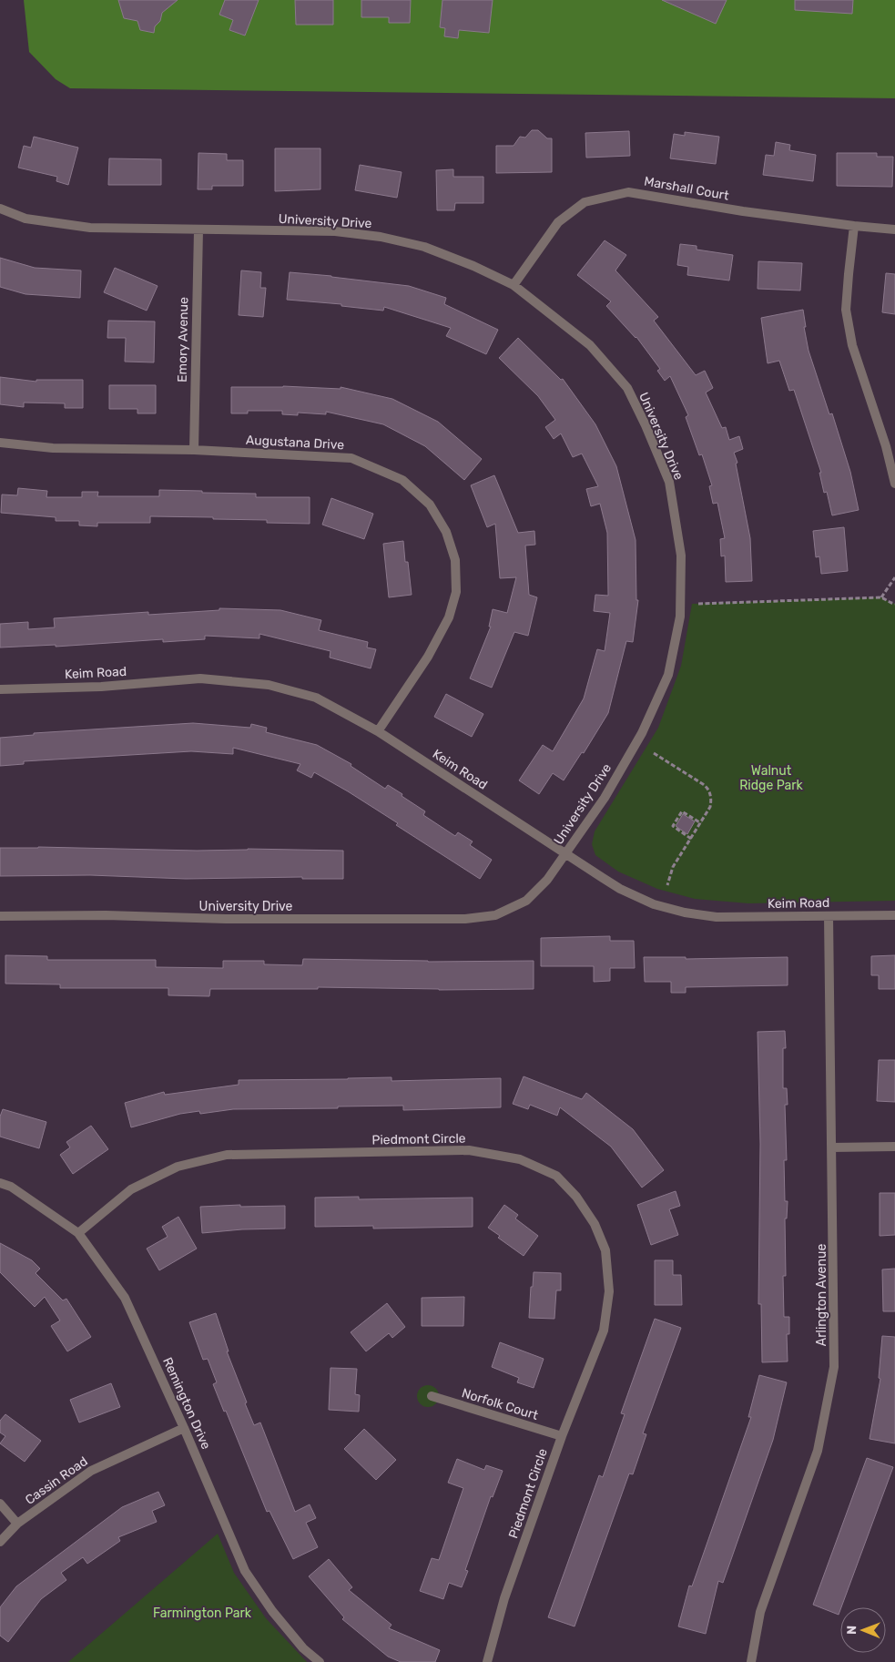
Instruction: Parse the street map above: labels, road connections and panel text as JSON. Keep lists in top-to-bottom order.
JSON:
{
  "streets": {
    "street": [
      "Marshall Court",
      "University Drive",
      "Emory Avenue",
      "Augustana Drive",
      "Keim Road",
      "Piedmont Circle",
      "Arlington Avenue",
      "Remington Drive",
      "Norfolk Court",
      "Cassin Road"
    ]
  },
  "crossings": [
    ["Marshall Court", "University Drive"],
    ["University Drive", "Emory Avenue"],
    ["University Drive", "Keim Road"],
    ["Emory Avenue", "Augustana Drive"],
    ["Augustana Drive", "Keim Road"],
    ["Keim Road", "Arlington Avenue"],
    ["Piedmont Circle", "Remington Drive"],
    ["Piedmont Circle", "Norfolk Court"],
    ["Remington Drive", "Cassin Road"]
  ],
  "parks": ["Walnut Ridge Park", "Farmington Park"],
  "north": "left"
}
